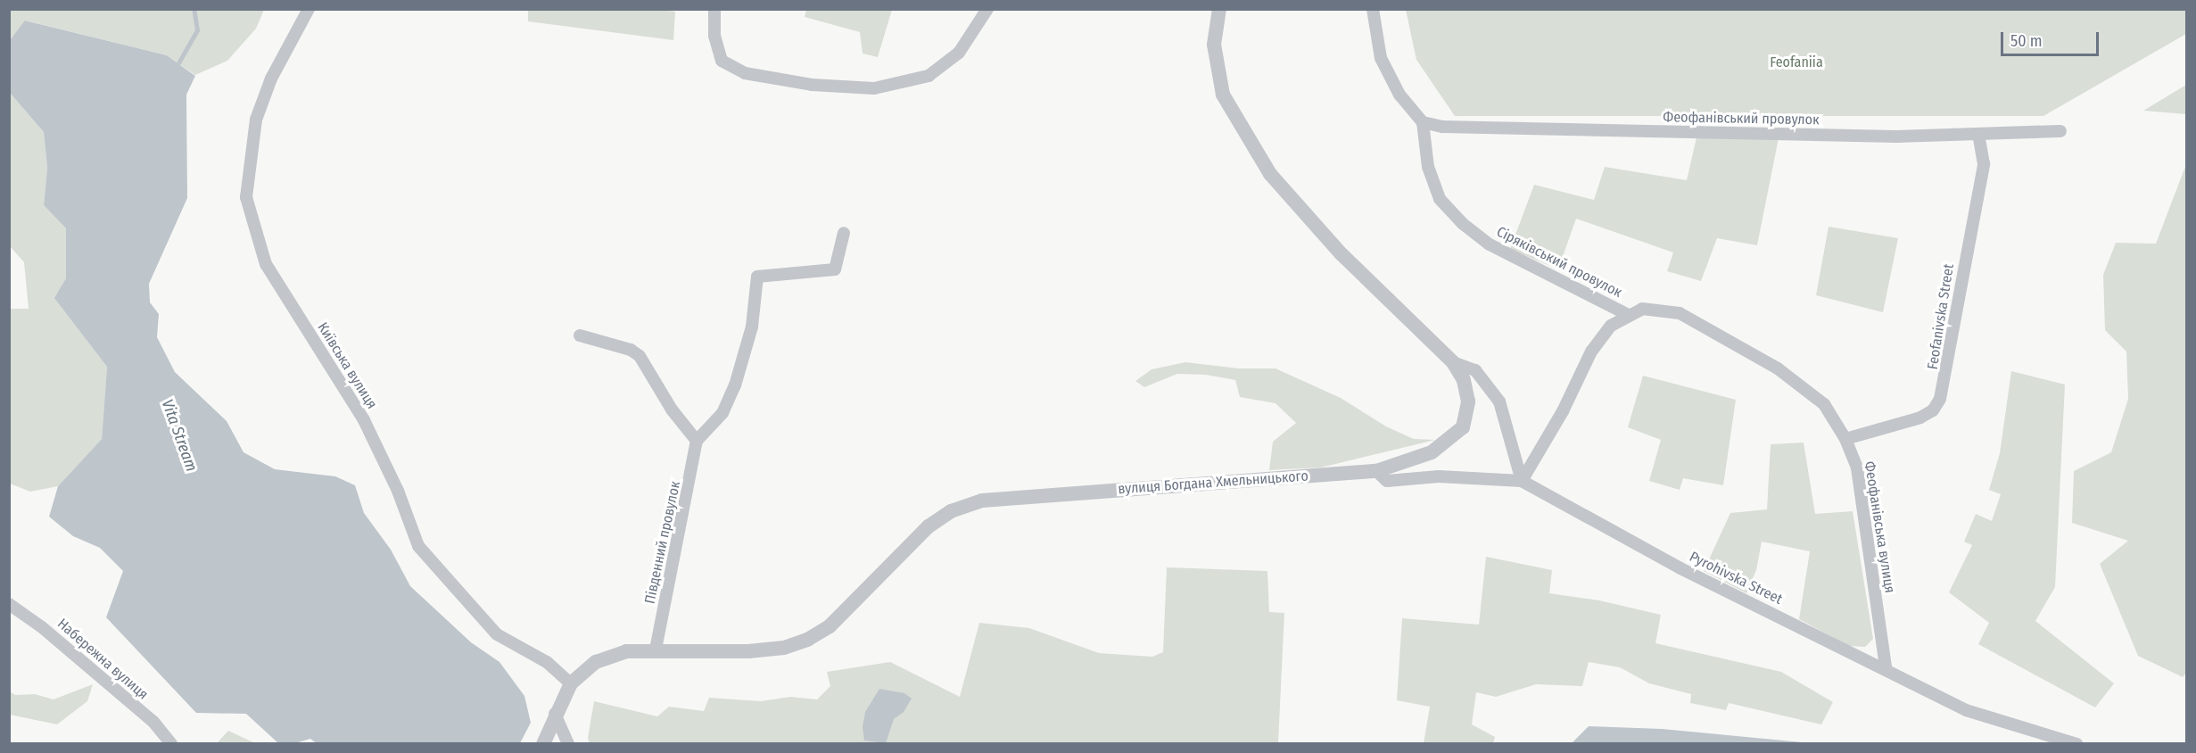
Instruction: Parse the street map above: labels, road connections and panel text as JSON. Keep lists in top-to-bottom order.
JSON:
{
  "streets": {
    "street": [
      "Феофанівський провулок",
      "Сіряківський провулок",
      "Feofanivska Street",
      "Київська вулиця",
      "вулиця Богдана Хмельницького",
      "Феофанівська вулиця",
      "Південний провулок",
      "Pyrohivska Street",
      "Набережна вулиця"
    ]
  },
  "crossings": [
    ["Феофанівський провулок", "Сіряківський провулок"],
    ["Феофанівський провулок", "Feofanivska Street"],
    ["Сіряківський провулок", "Феофанівська вулиця"],
    ["Feofanivska Street", "Феофанівська вулиця"],
    ["Київська вулиця", "вулиця Богдана Хмельницького"],
    ["вулиця Богдана Хмельницького", "Південний провулок"],
    ["Феофанівська вулиця", "Pyrohivska Street"]
  ],
  "water": ["Vita Stream"],
  "parks": ["Feofaniia"],
  "scale_bar": "50 m"
}
